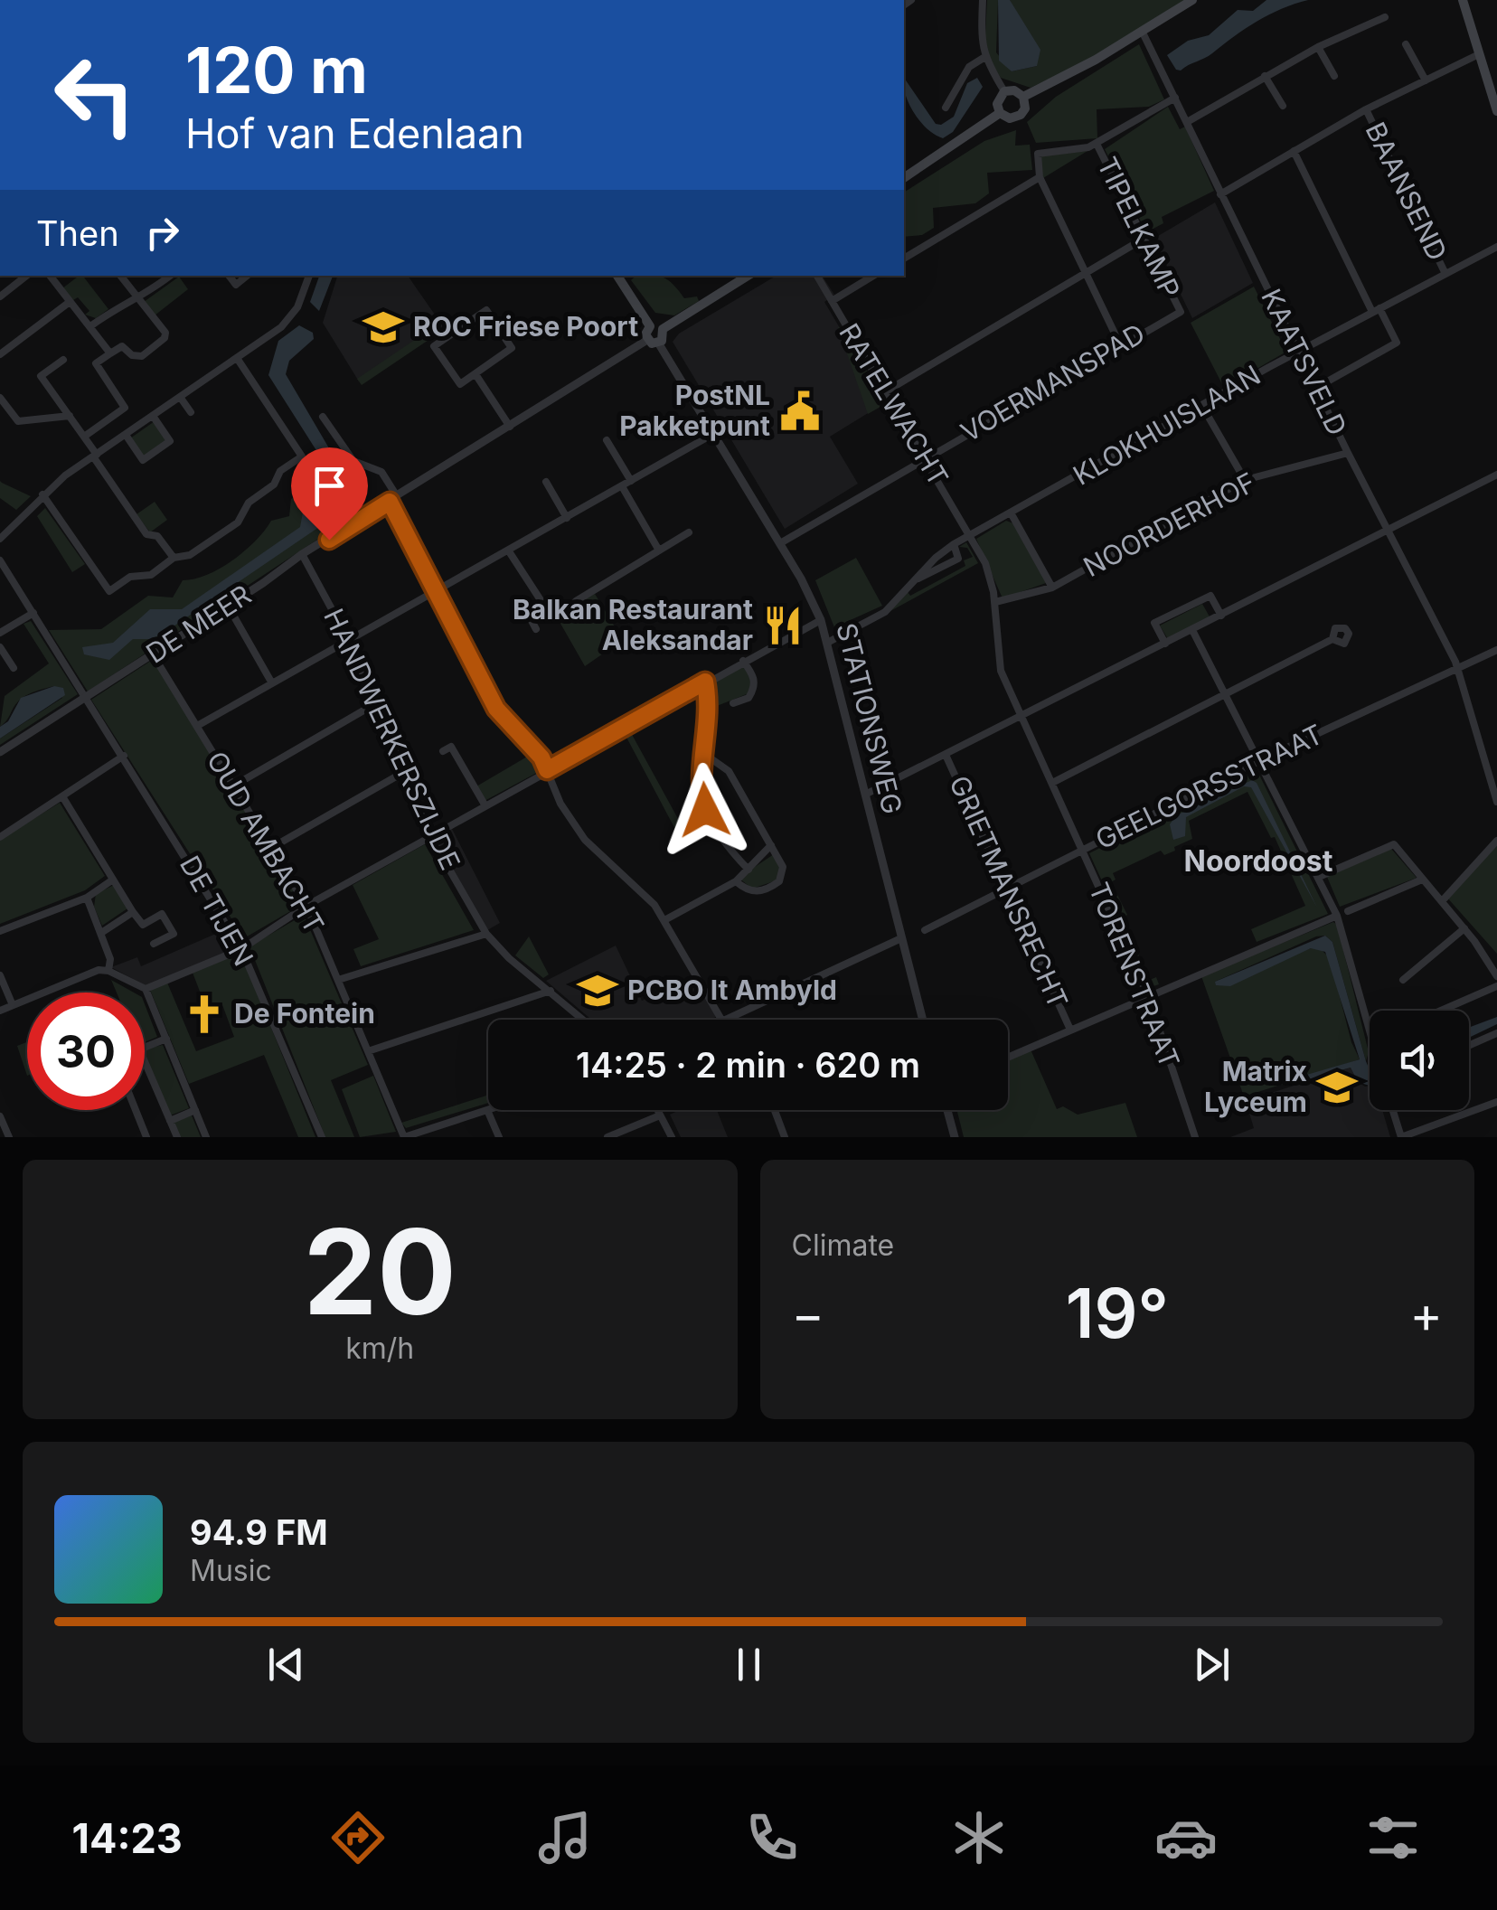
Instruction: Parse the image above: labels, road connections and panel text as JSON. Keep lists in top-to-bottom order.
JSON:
{
  "streets": {
    "street": [
      "BAANSEND",
      "TIPELKAMP",
      "KAATSVELD",
      "VOERMANSPAD",
      "RATELWACHT",
      "KLOKHUISLAAN",
      "NOORDERHOF",
      "DE MEER",
      "STATIONSWEG",
      "HANDWERKERSZIJDE",
      "GEELGORSSTRAAT",
      "OUD AMBACHT",
      "GRIETMANSRECHT",
      "DE TIJEN",
      "TORENSTRAAT"
    ]
  },
  "crossings": [
    ["BAANSEND", "KLOKHUISLAAN"],
    ["TIPELKAMP", "VOERMANSPAD"],
    ["KAATSVELD", "KLOKHUISLAAN"],
    ["KAATSVELD", "NOORDERHOF"],
    ["KAATSVELD", "GEELGORSSTRAAT"],
    ["VOERMANSPAD", "RATELWACHT"],
    ["VOERMANSPAD", "STATIONSWEG"],
    ["RATELWACHT", "KLOKHUISLAAN"],
    ["RATELWACHT", "NOORDERHOF"],
    ["RATELWACHT", "TORENSTRAAT"],
    ["KLOKHUISLAAN", "STATIONSWEG"],
    ["NOORDERHOF", "TORENSTRAAT"],
    ["DE MEER", "HANDWERKERSZIJDE"],
    ["DE MEER", "OUD AMBACHT"],
    ["DE MEER", "DE TIJEN"],
    ["GEELGORSSTRAAT", "GRIETMANSRECHT"],
    ["GEELGORSSTRAAT", "TORENSTRAAT"]
  ],
  "districts": ["Noordoost"],
  "places": {
    "school or university": ["ROC Friese Poort", "PCBO It Ambyld", "Matrix Lyceum"],
    "public building": ["PostNL Pakketpunt"],
    "restaurant": ["Balkan Restaurant Aleksandar"],
    "church": ["De Fontein"]
  },
  "page": {
    "turn": ["120 m", "Hof van Edenlaan"],
    "then": "Then",
    "limit": "30",
    "trip": "14:25 · 2 min · 620 m",
    "tile": [
      ["20", "km/h"],
      "Climate"
    ],
    "heat": ["−", "19°", "+"],
    "song": ["94.9 FM", "Music"],
    "tabs": "14:23"
  }
}
